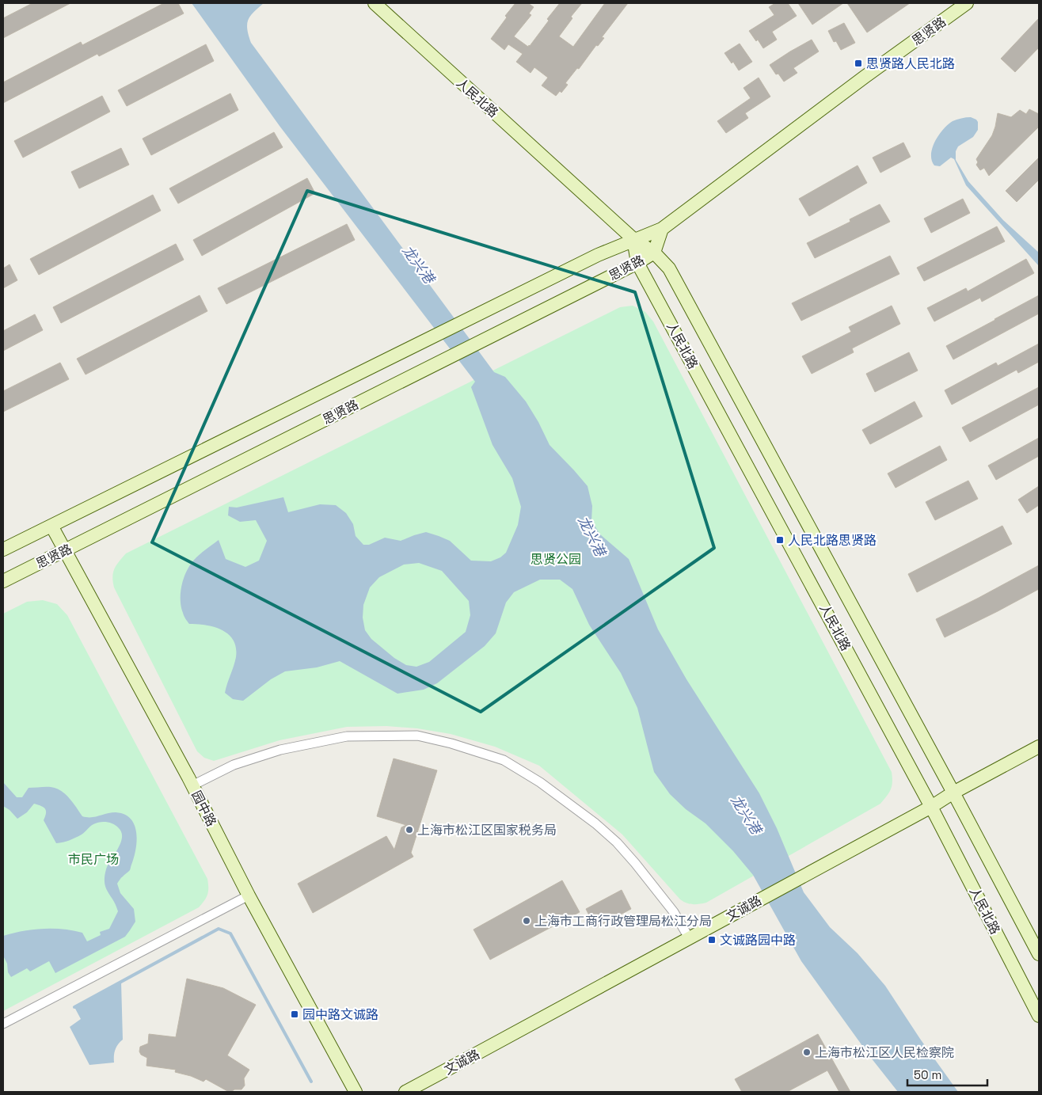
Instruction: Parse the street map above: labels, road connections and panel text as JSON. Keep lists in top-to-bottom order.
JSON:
{
  "streets": {
    "main road": [
      "思贤路",
      "人民北路",
      "园中路",
      "文诚路"
    ]
  },
  "crossings": [
    ["思贤路", "人民北路"],
    ["思贤路", "园中路"],
    ["人民北路", "文诚路"]
  ],
  "water": ["龙兴港"],
  "parks": ["思贤公园", "市民广场"],
  "places": {
    "transit": [
      "思贤路人民北路",
      "人民北路思贤路",
      "文诚路园中路",
      "园中路文诚路"
    ],
    "other": ["上海市松江区国家税务局", "上海市工商行政管理局松江分局", "上海市松江区人民检察院"]
  },
  "scale_bar": "50 m"
}
